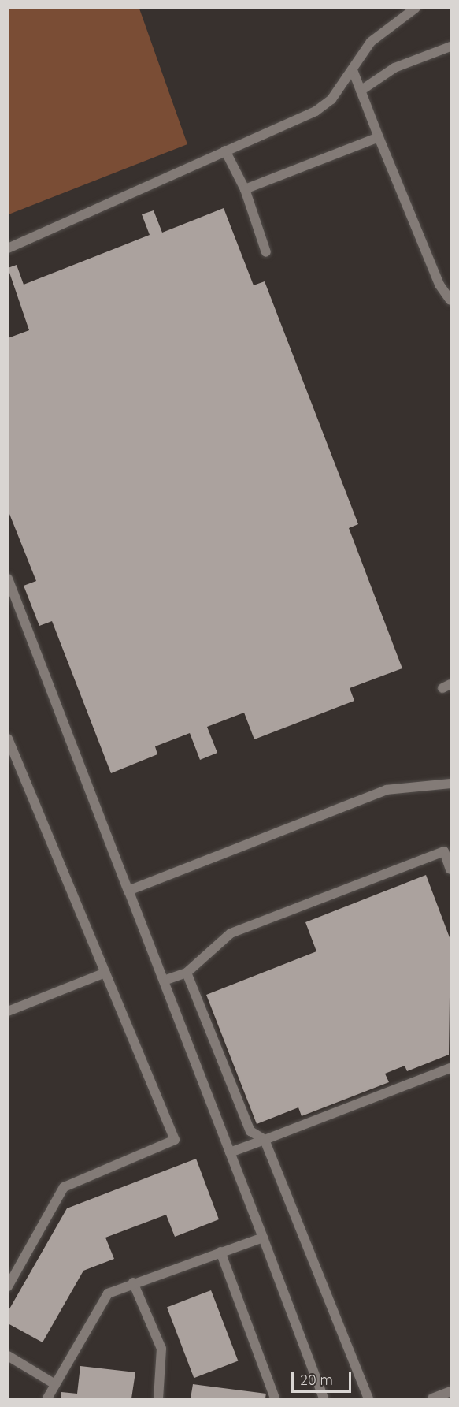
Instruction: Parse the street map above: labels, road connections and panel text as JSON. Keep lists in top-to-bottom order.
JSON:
{
  "scale_bar": "20 m"
}
